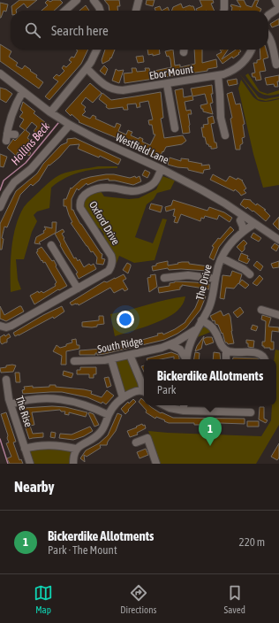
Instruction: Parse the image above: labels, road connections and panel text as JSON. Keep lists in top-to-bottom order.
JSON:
{
  "streets": {
    "street": [
      "Ebor Mount",
      "Westfield Lane",
      "Oxford Drive",
      "The Drive",
      "South Ridge",
      "The Rise"
    ]
  },
  "crossings": [
    ["Westfield Lane", "Oxford Drive"],
    ["Westfield Lane", "The Drive"],
    ["The Drive", "South Ridge"]
  ],
  "water": ["Hollins Beck"],
  "page": {
    "search": "Search here",
    "popup": ["Bickerdike Allotments", "Park"],
    "pins": "1",
    "heading": "Nearby",
    "list": [
      {
        "mark": "1",
        "name": "Bickerdike Allotments",
        "note": "Park · The Mount",
        "value": "220 m"
      }
    ],
    "nav": ["Map", "Directions", "Saved"]
  }
}
